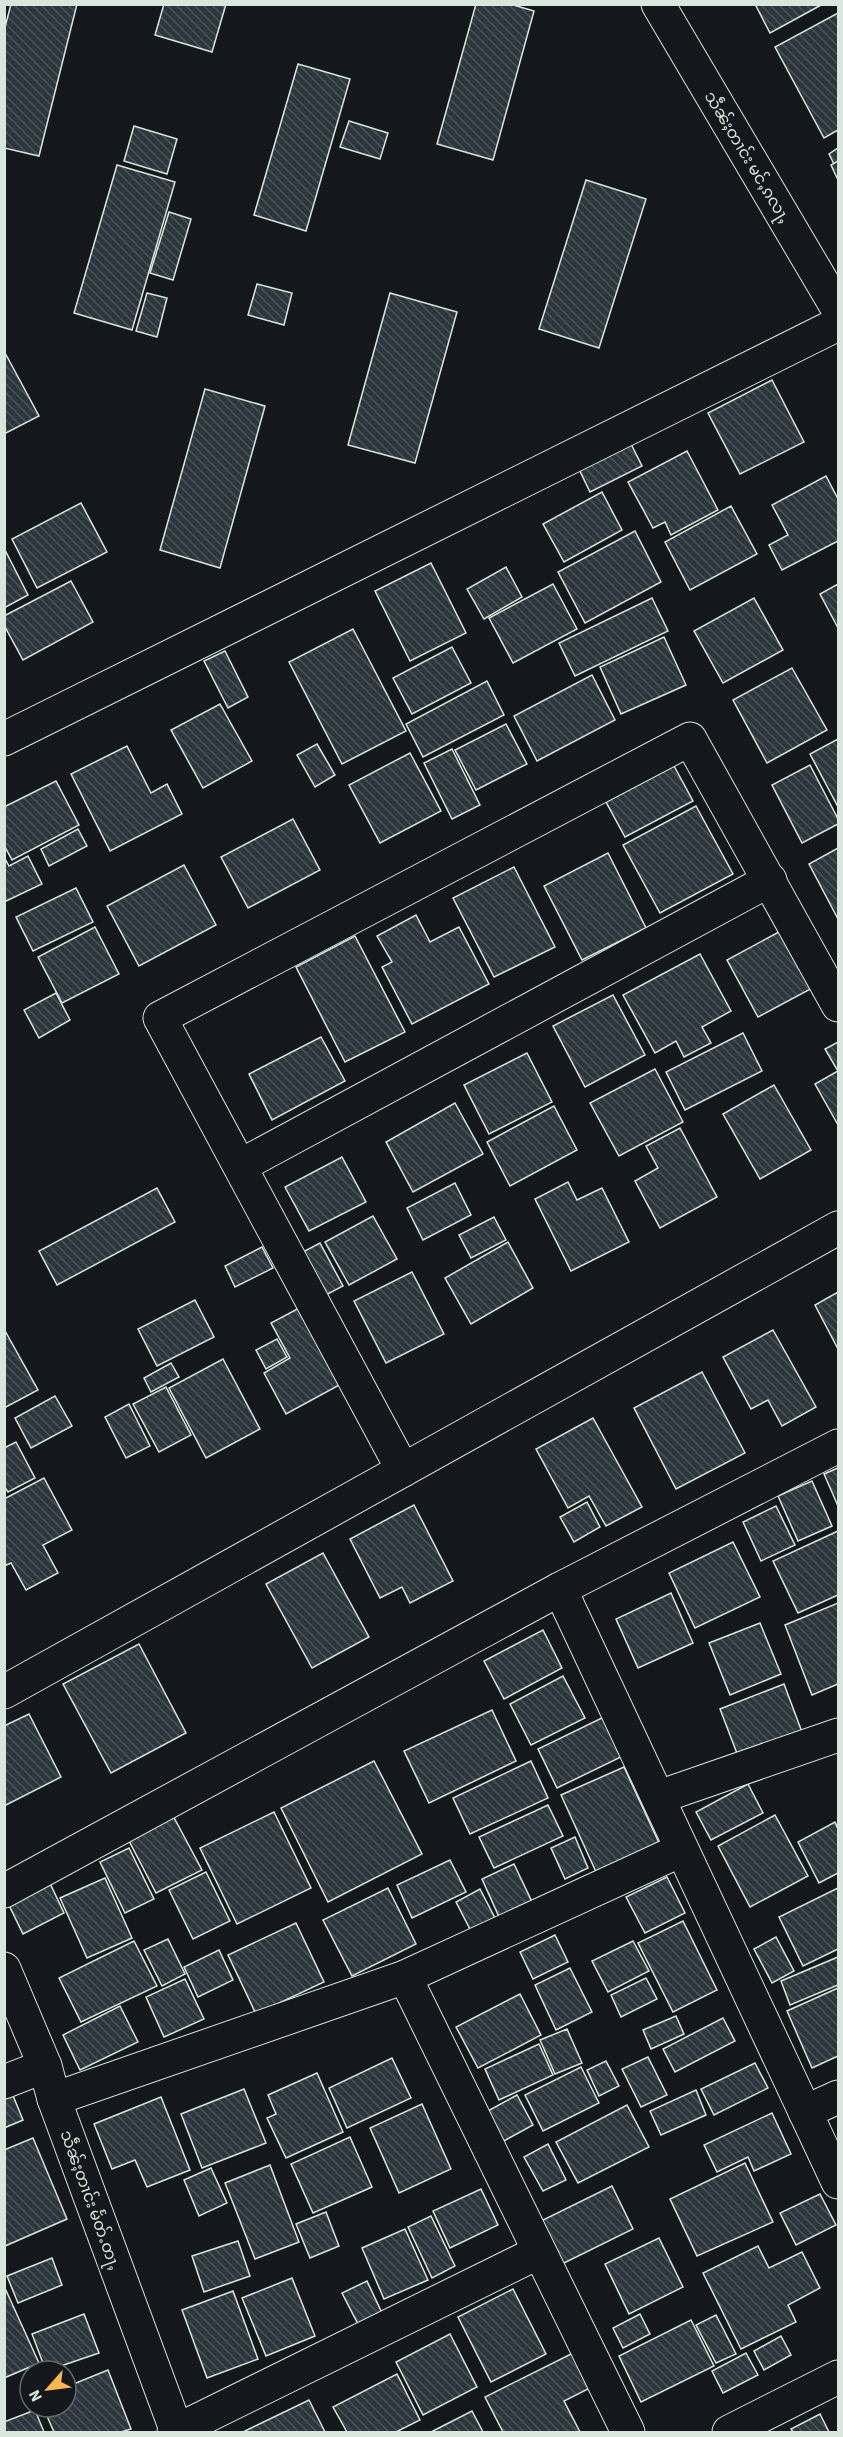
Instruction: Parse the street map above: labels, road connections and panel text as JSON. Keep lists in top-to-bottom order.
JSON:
{
  "streets": {
    "street": ["သဵၼ်ႈတၢင်း မင်ႇၵလႃႇ", "သဵၼ်ႈတၢင်း မႅတ်ႉတႃႇ"]
  },
  "north": "bottom left"
}
